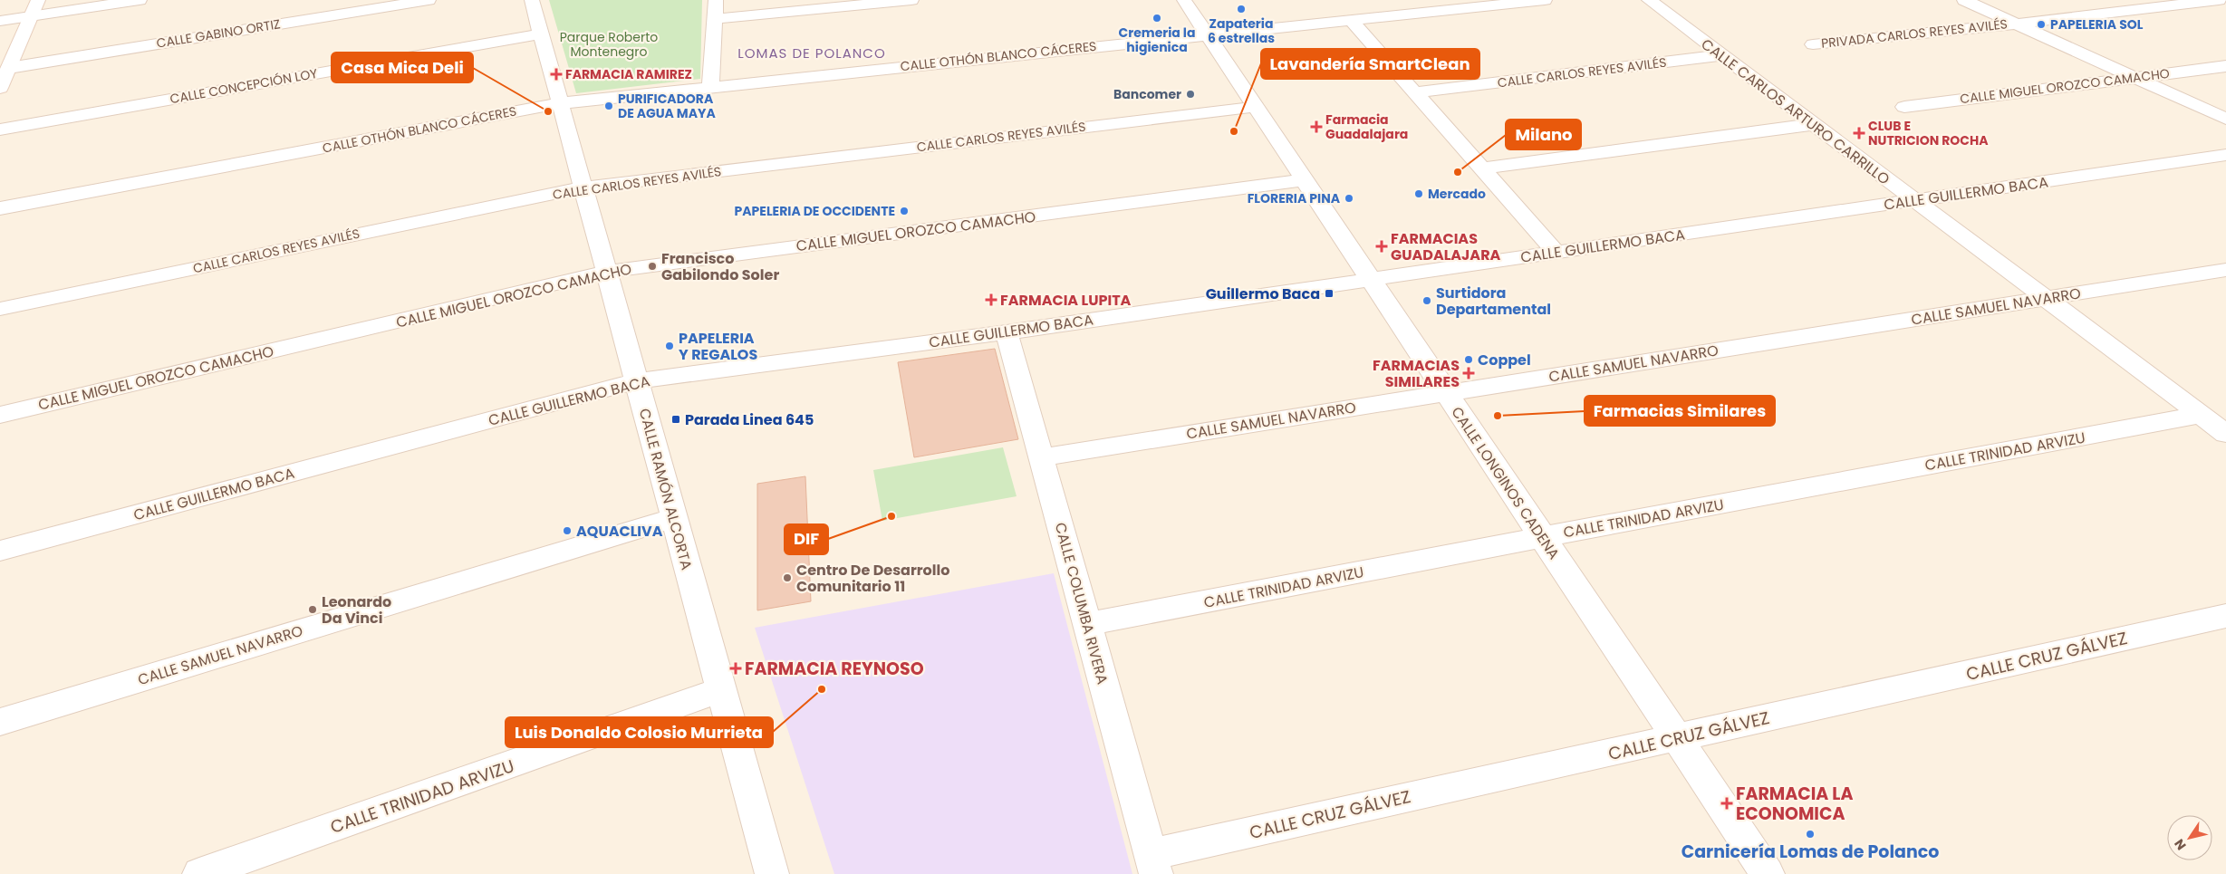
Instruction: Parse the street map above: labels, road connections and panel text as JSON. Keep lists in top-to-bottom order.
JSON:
{
  "streets": {
    "street": [
      "CALLE GABINO ORTIZ",
      "PRIVADA CARLOS REYES AVILÉS",
      "CALLE OTHÓN BLANCO CÁCERES",
      "CALLE CARLOS REYES AVILÉS",
      "CALLE CONCEPCIÓN LOY",
      "CALLE MIGUEL OROZCO CAMACHO",
      "CALLE CARLOS ARTURO CARRILLO",
      "CALLE GUILLERMO BACA",
      "CALLE SAMUEL NAVARRO",
      "CALLE TRINIDAD ARVIZU",
      "CALLE LONGINOS CADENA",
      "CALLE RAMÓN ALCORTA",
      "CALLE COLUMBA RIVERA",
      "CALLE CRUZ GÁLVEZ"
    ]
  },
  "crossings": [
    ["CALLE OTHÓN BLANCO CÁCERES", "CALLE LONGINOS CADENA"],
    ["CALLE OTHÓN BLANCO CÁCERES", "CALLE RAMÓN ALCORTA"],
    ["CALLE CARLOS REYES AVILÉS", "CALLE CARLOS ARTURO CARRILLO"],
    ["CALLE CARLOS REYES AVILÉS", "CALLE LONGINOS CADENA"],
    ["CALLE CARLOS REYES AVILÉS", "CALLE RAMÓN ALCORTA"],
    ["CALLE CONCEPCIÓN LOY", "CALLE RAMÓN ALCORTA"],
    ["CALLE MIGUEL OROZCO CAMACHO", "CALLE LONGINOS CADENA"],
    ["CALLE MIGUEL OROZCO CAMACHO", "CALLE RAMÓN ALCORTA"],
    ["CALLE CARLOS ARTURO CARRILLO", "CALLE GUILLERMO BACA"],
    ["CALLE CARLOS ARTURO CARRILLO", "CALLE SAMUEL NAVARRO"],
    ["CALLE CARLOS ARTURO CARRILLO", "CALLE TRINIDAD ARVIZU"],
    ["CALLE GUILLERMO BACA", "CALLE LONGINOS CADENA"],
    ["CALLE GUILLERMO BACA", "CALLE RAMÓN ALCORTA"],
    ["CALLE GUILLERMO BACA", "CALLE COLUMBA RIVERA"],
    ["CALLE SAMUEL NAVARRO", "CALLE LONGINOS CADENA"],
    ["CALLE SAMUEL NAVARRO", "CALLE RAMÓN ALCORTA"],
    ["CALLE SAMUEL NAVARRO", "CALLE COLUMBA RIVERA"],
    ["CALLE TRINIDAD ARVIZU", "CALLE LONGINOS CADENA"],
    ["CALLE TRINIDAD ARVIZU", "CALLE RAMÓN ALCORTA"],
    ["CALLE TRINIDAD ARVIZU", "CALLE COLUMBA RIVERA"],
    ["CALLE LONGINOS CADENA", "CALLE CRUZ GÁLVEZ"],
    ["CALLE COLUMBA RIVERA", "CALLE CRUZ GÁLVEZ"]
  ],
  "districts": ["LOMAS DE POLANCO"],
  "parks": ["Parque Roberto Montenegro"],
  "places": {
    "other": [
      "Zapateria 6 estrellas",
      "Cremeria la higienica",
      "PAPELERIA SOL",
      "Bancomer",
      "PURIFICADORA DE AGUA MAYA",
      "Casa Mica Deli",
      "Lavandería SmartClean",
      "Milano",
      "Mercado",
      "FLORERIA PINA",
      "PAPELERIA DE OCCIDENTE",
      "Francisco Gabilondo Soler",
      "Surtidora Departamental",
      "PAPELERIA Y REGALOS",
      "Coppel",
      "Farmacias Similares",
      "DIF",
      "AQUACLIVA",
      "Centro De Desarrollo Comunitario 11",
      "Leonardo Da Vinci",
      "Luis Donaldo Colosio Murrieta",
      "Carnicería Lomas de Polanco"
    ],
    "health": [
      "FARMACIA RAMIREZ",
      "Farmacia Guadalajara",
      "CLUB E NUTRICION ROCHA",
      "FARMACIAS GUADALAJARA",
      "FARMACIA LUPITA",
      "FARMACIAS SIMILARES",
      "FARMACIA REYNOSO",
      "FARMACIA LA ECONOMICA"
    ],
    "transit": ["Guillermo Baca", "Parada Linea 645"]
  },
  "north": "bottom left"
}
